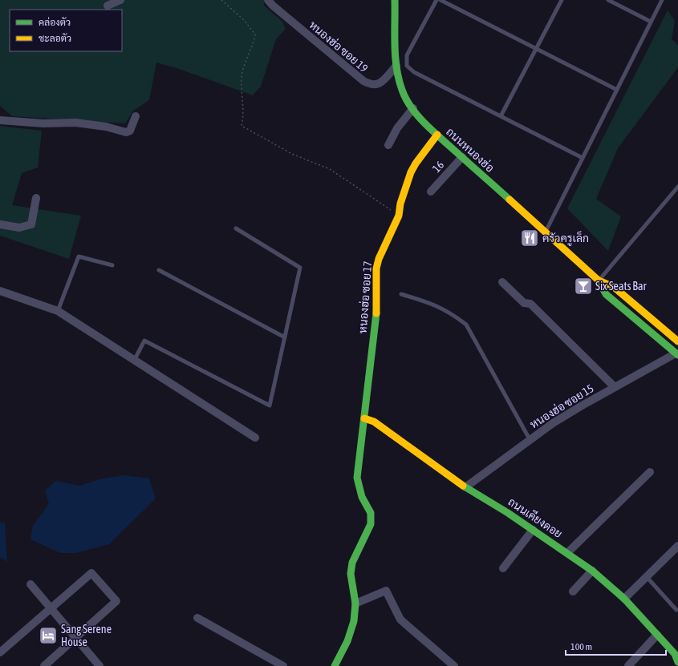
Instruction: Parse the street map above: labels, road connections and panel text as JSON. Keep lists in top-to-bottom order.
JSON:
{
  "streets": {
    "street": [
      "หนองฮ่อ ซอย 19",
      "ถนนหนองฮ่อ",
      "16",
      "หนองฮ่อ ซอย 17",
      "หนองฮ่อ ซอย 15",
      "ถนนเคียงดอย"
    ]
  },
  "crossings": [
    ["หนองฮ่อ ซอย 19", "ถนนหนองฮ่อ"],
    ["ถนนหนองฮ่อ", "16"],
    ["ถนนหนองฮ่อ", "หนองฮ่อ ซอย 17"],
    ["ถนนหนองฮ่อ", "หนองฮ่อ ซอย 15"],
    ["หนองฮ่อ ซอย 17", "ถนนเคียงดอย"],
    ["หนองฮ่อ ซอย 15", "ถนนเคียงดอย"]
  ],
  "places": {
    "restaurant": ["ครัวครูเล็ก"],
    "bar": ["Six Seats Bar"],
    "hotel": ["Sang Serene House"]
  },
  "legend": ["คล่องตัว", "ชะลอตัว"],
  "scale_bar": "100 m"
}
